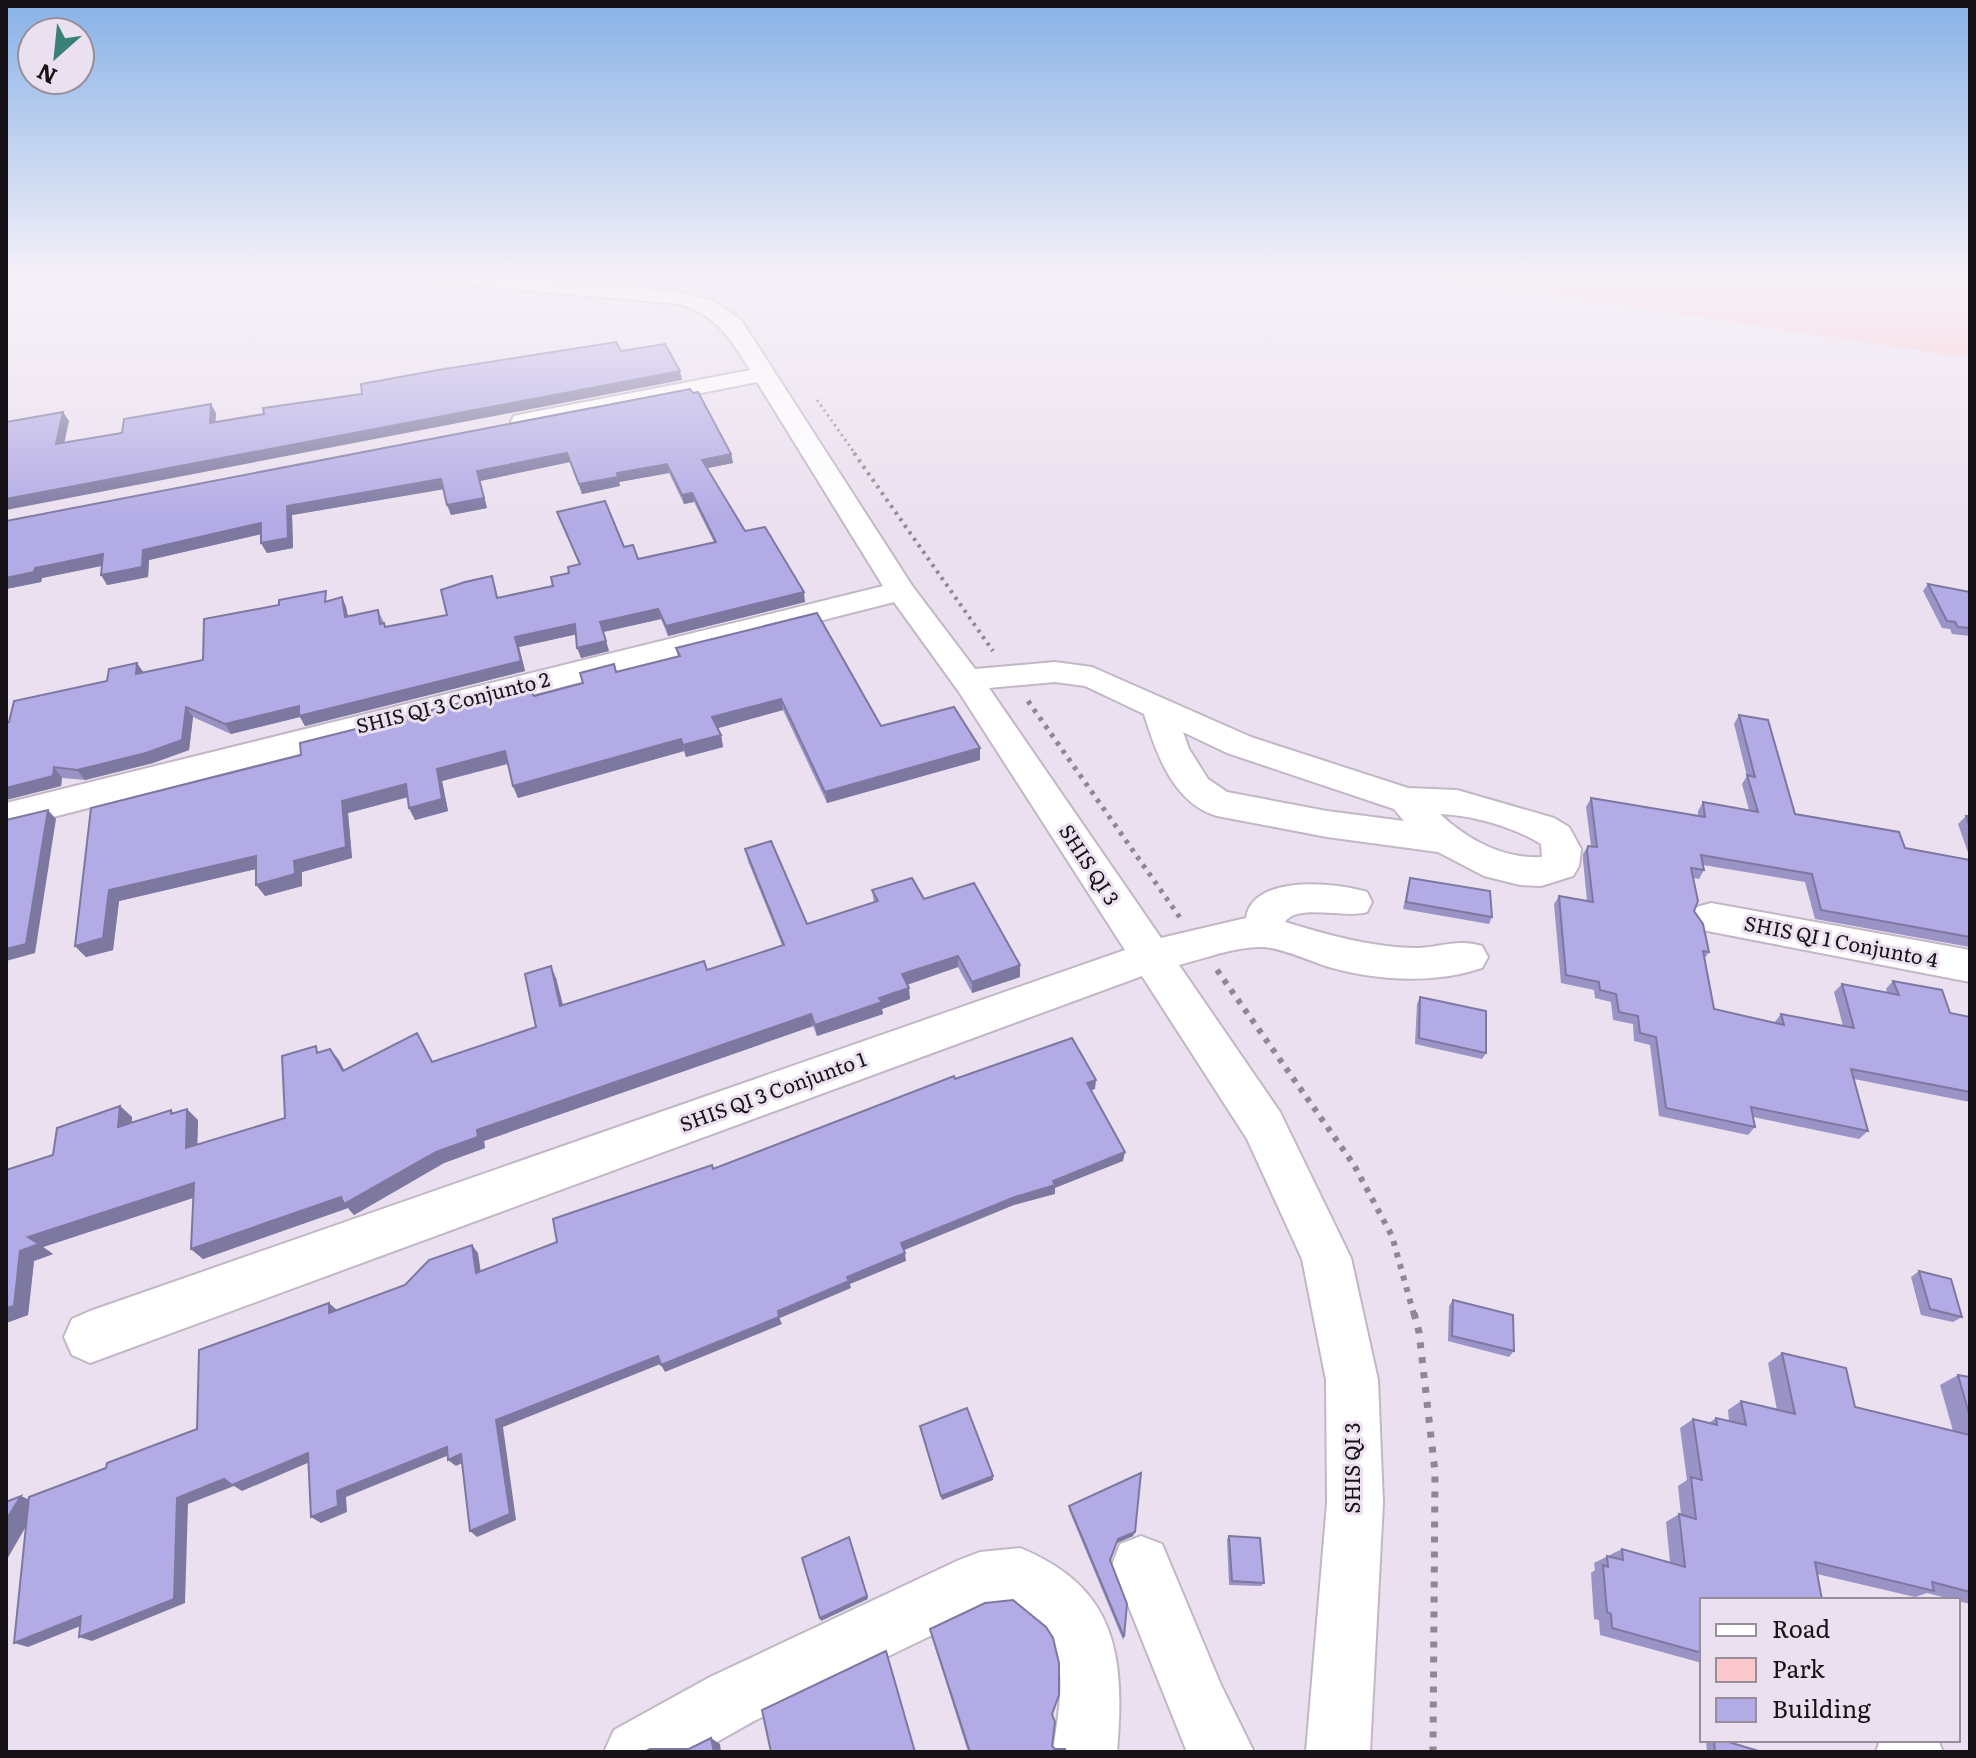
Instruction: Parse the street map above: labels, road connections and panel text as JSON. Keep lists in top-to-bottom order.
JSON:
{
  "streets": {
    "street": [
      "SHIS QI 3 Conjunto 2",
      "SHIS QI 3",
      "SHIS QI 1 Conjunto 4",
      "SHIS QI 3 Conjunto 1"
    ]
  },
  "crossings": [
    ["SHIS QI 3 Conjunto 2", "SHIS QI 3"],
    ["SHIS QI 3", "SHIS QI 3 Conjunto 1"]
  ],
  "legend": ["Road", "Park", "Building"],
  "north": "bottom left"
}
